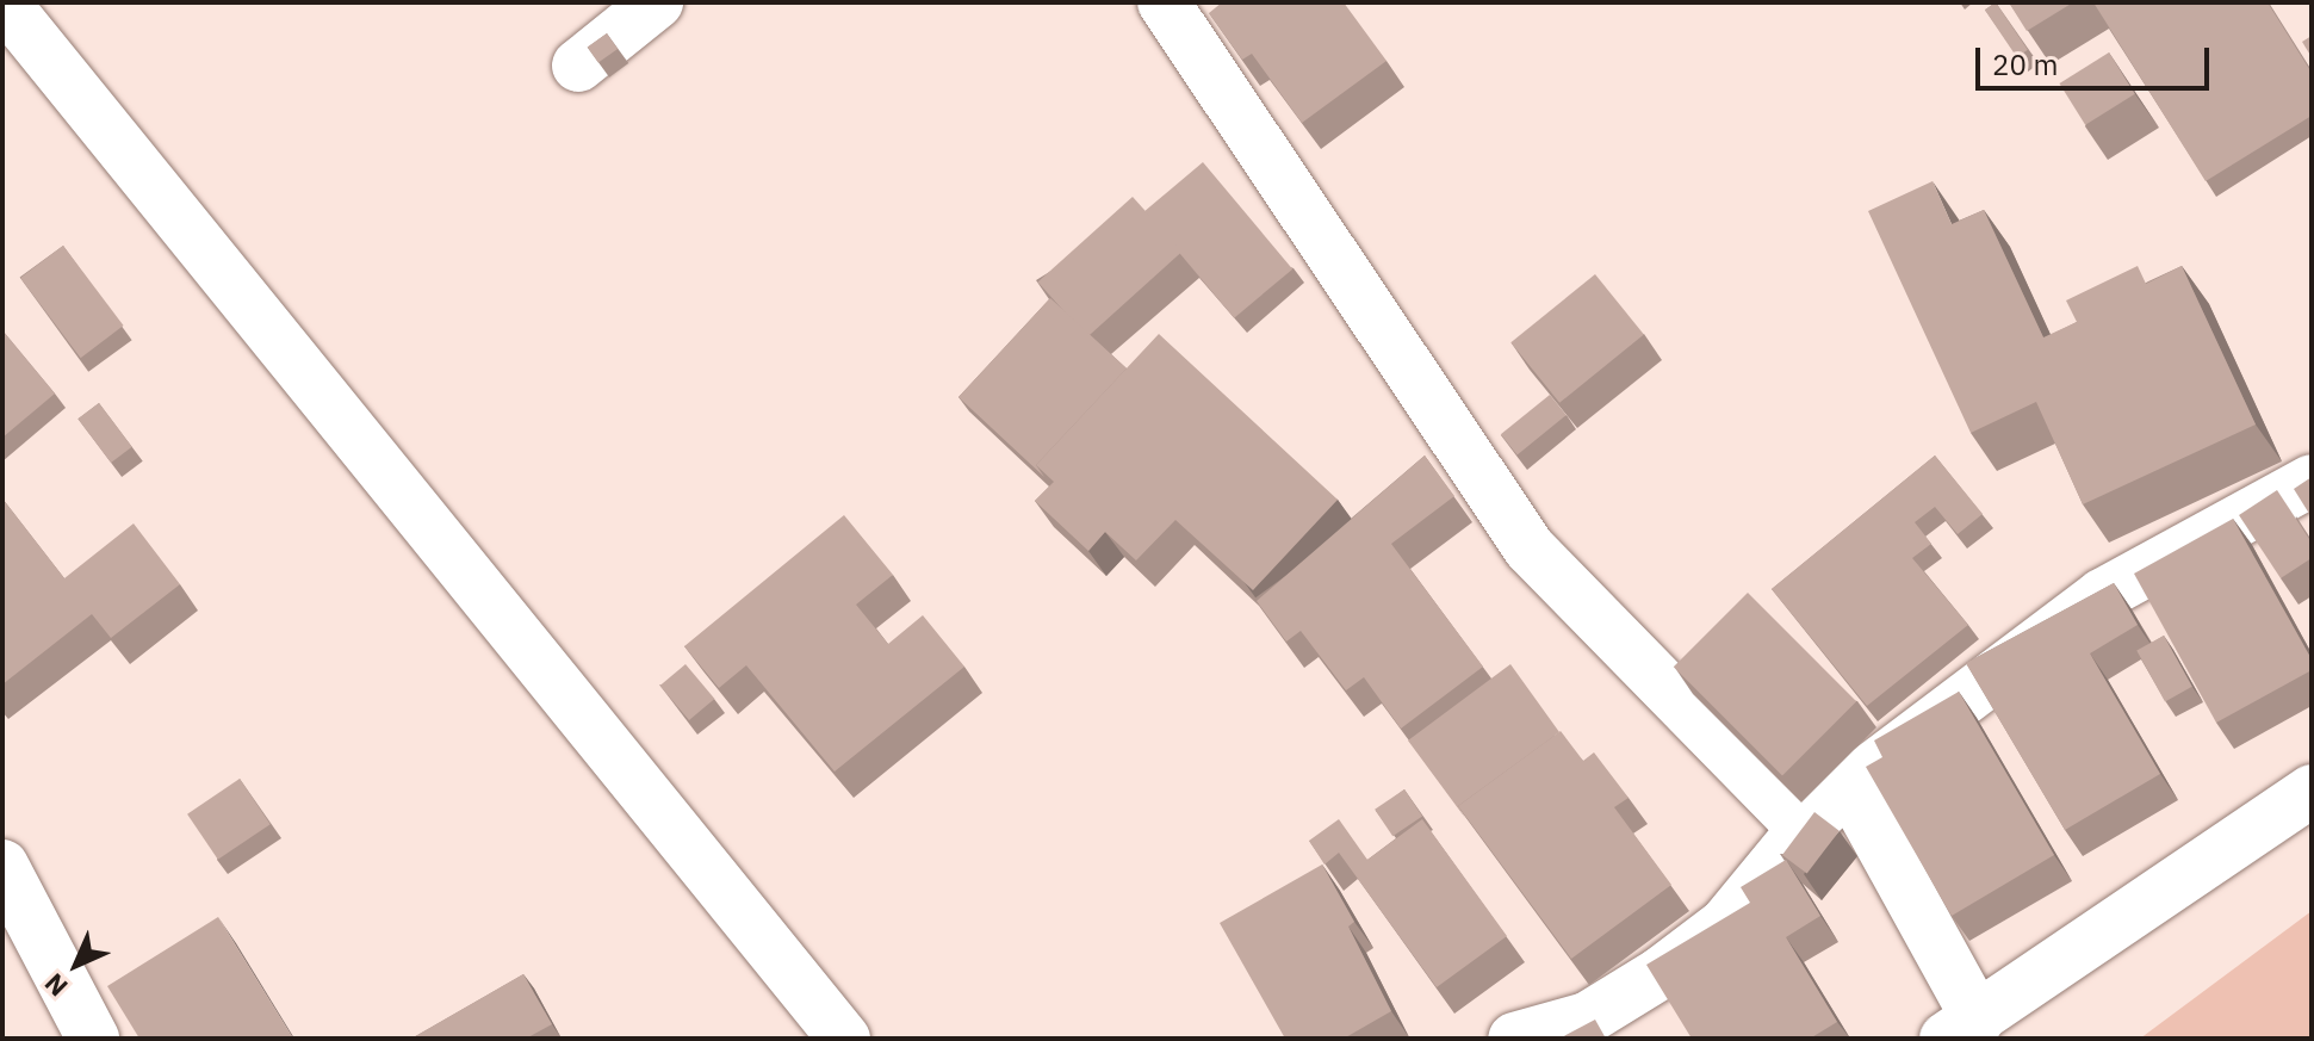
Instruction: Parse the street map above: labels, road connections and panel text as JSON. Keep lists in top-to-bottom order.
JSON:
{
  "scale_bar": "20 m",
  "north": "bottom left"
}
